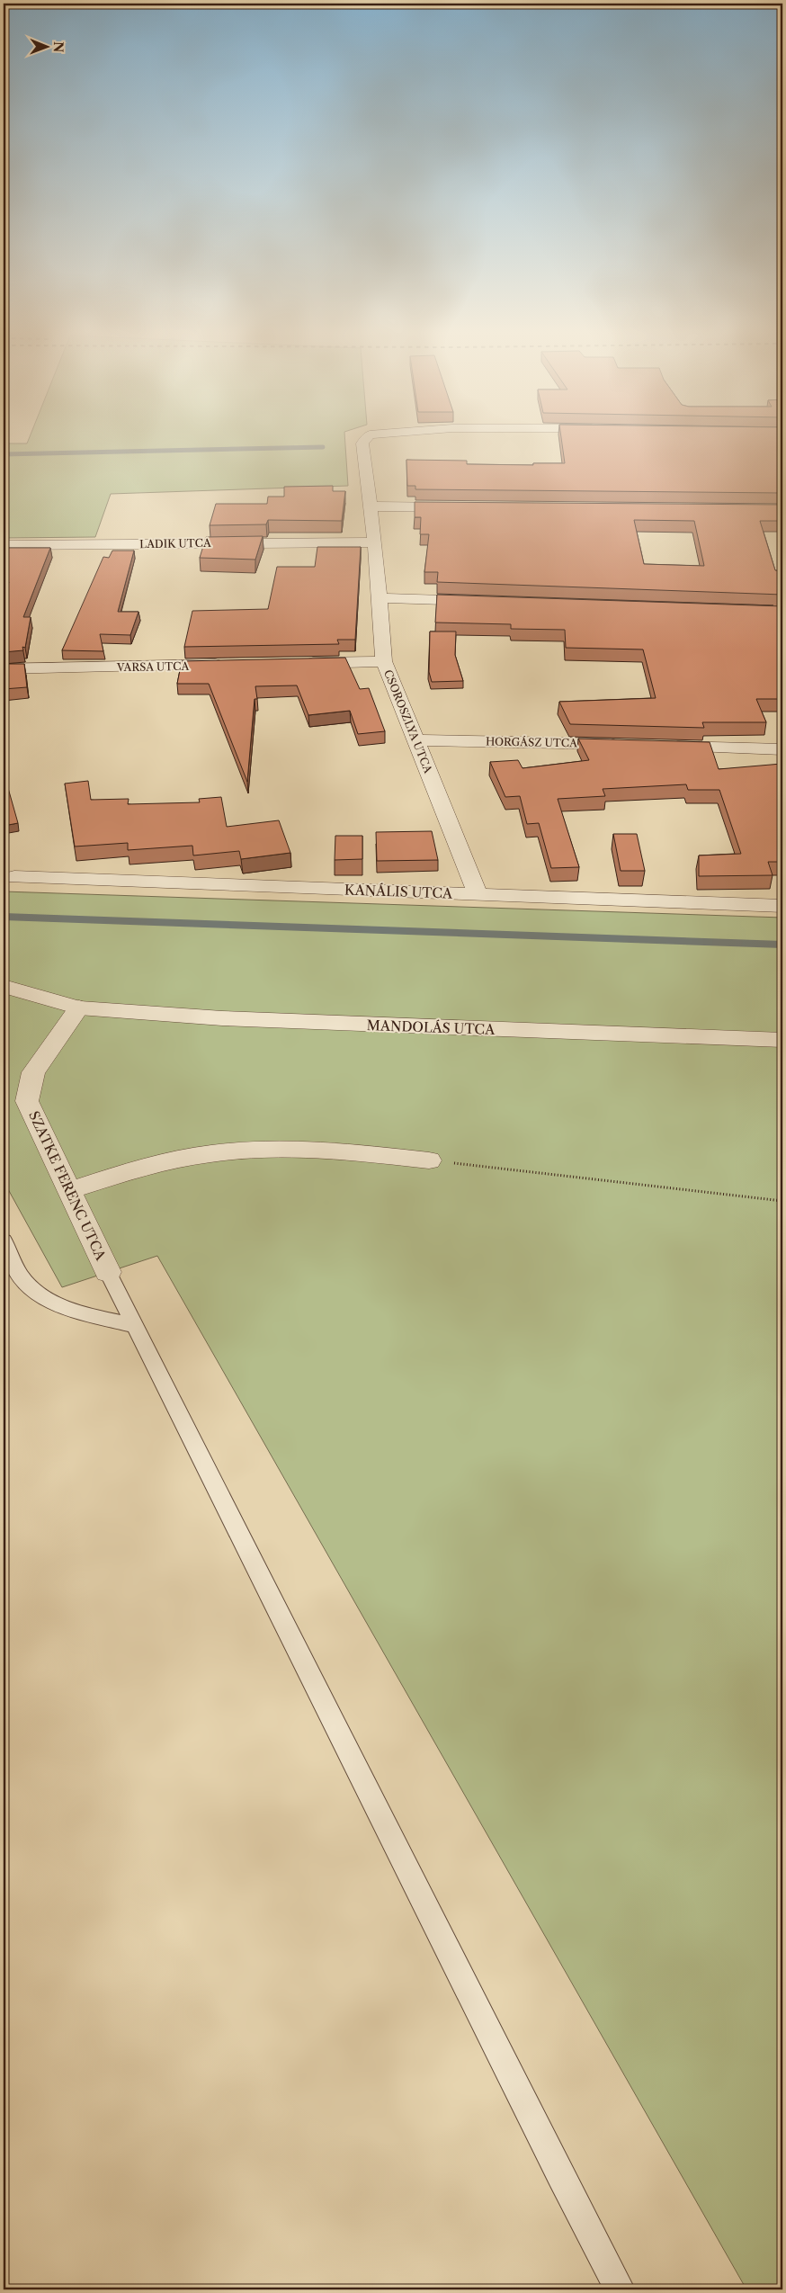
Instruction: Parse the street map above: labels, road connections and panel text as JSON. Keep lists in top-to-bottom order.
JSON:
{
  "streets": {
    "street": [
      "LADIK UTCA",
      "VARSA UTCA",
      "CSOROSZLYA UTCA",
      "HORGÁSZ UTCA",
      "KANÁLIS UTCA",
      "MANDOLÁS UTCA",
      "SZATKE FERENC UTCA"
    ]
  },
  "crossings": [
    ["LADIK UTCA", "CSOROSZLYA UTCA"],
    ["CSOROSZLYA UTCA", "HORGÁSZ UTCA"],
    ["CSOROSZLYA UTCA", "KANÁLIS UTCA"],
    ["MANDOLÁS UTCA", "SZATKE FERENC UTCA"]
  ],
  "north": "right"
}
